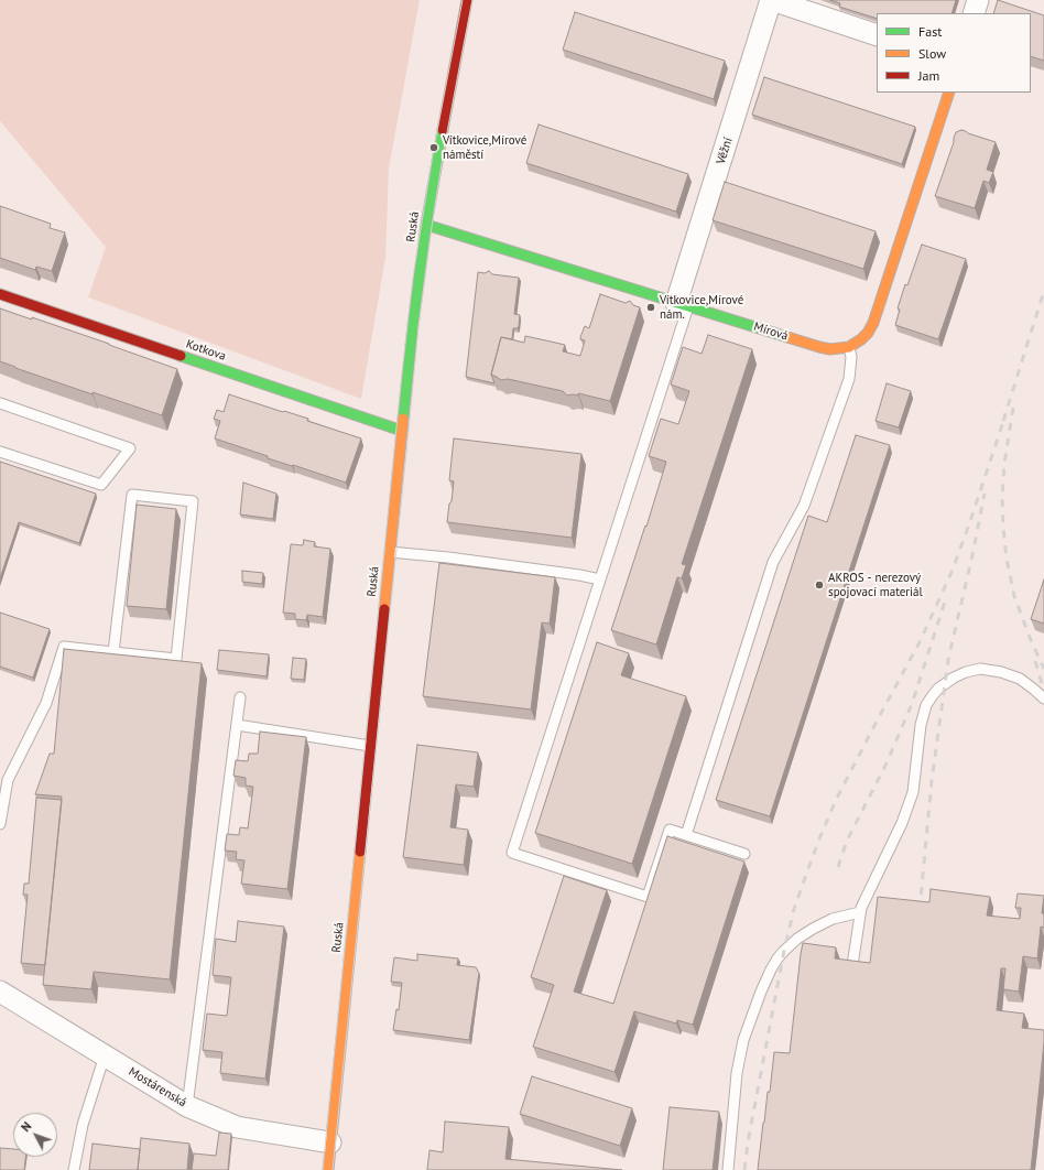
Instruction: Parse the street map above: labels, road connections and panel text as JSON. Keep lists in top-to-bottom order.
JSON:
{
  "streets": {
    "street": [
      "Věžní",
      "Ruská",
      "Mírová",
      "Kotkova",
      "Mostárenská"
    ]
  },
  "crossings": [
    ["Věžní", "Mírová"],
    ["Ruská", "Mírová"],
    ["Ruská", "Kotkova"],
    ["Ruská", "Mostárenská"]
  ],
  "places": ["Vítkovice,Mírové náměstí", "Vítkovice,Mírové nám.", "AKROS - nerezový spojovací materiál"],
  "legend": ["Fast", "Slow", "Jam"],
  "north": "top left"
}
